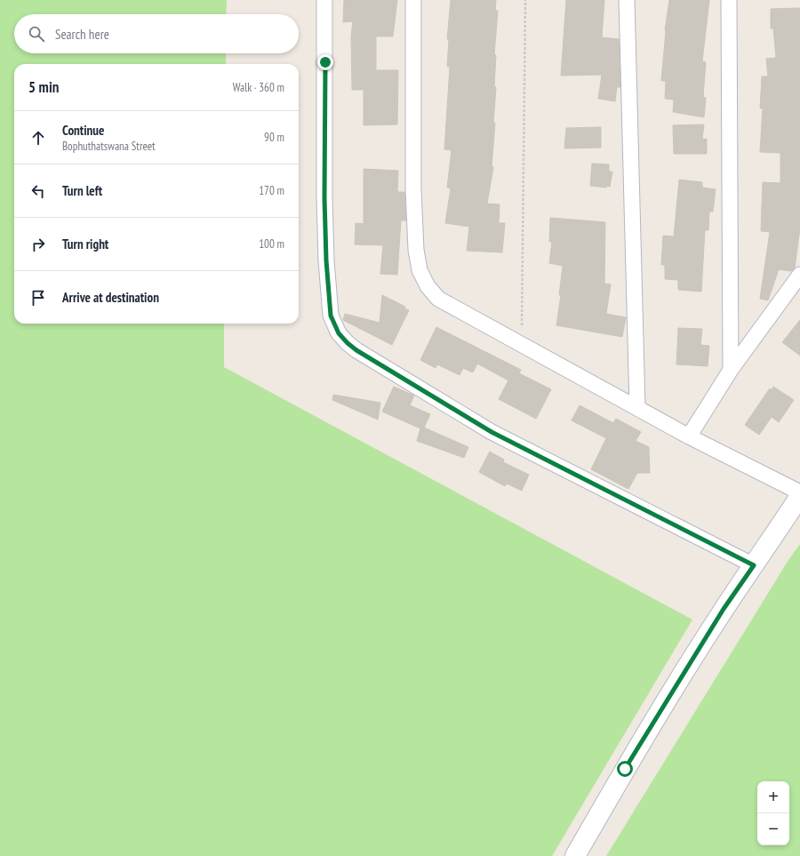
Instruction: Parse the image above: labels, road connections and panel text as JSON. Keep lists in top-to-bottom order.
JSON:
{
  "page": {
    "search": "Search here",
    "heading": ["5 min", "Walk · 360 m"],
    "list": [
      ["Continue", "Bophuthatswana Street", "90 m"],
      ["Turn left", "170 m"],
      ["Turn right", "100 m"],
      "Arrive at destination"
    ],
    "map_buttons": ["+", "−"]
  }
}
